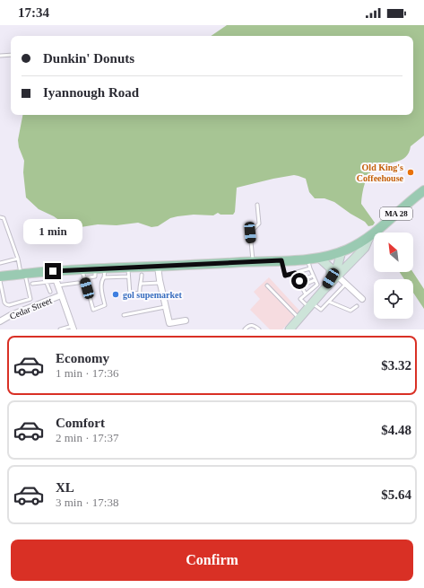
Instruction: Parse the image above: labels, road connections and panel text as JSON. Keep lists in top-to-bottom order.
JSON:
{
  "streets": {
    "main road": ["MA 28"],
    "street": ["Cedar Street"]
  },
  "crossings": [
    ["MA 28", "Cedar Street"]
  ],
  "places": ["Old King's Coffeehouse", "gol supemarket"],
  "north": "top left",
  "page": {
    "status": "17:34",
    "banner": ["Dunkin' Donuts", "Iyannough Road"],
    "bubble": "1 min",
    "list": [
      {
        "name": "Economy",
        "note": "1 min · 17:36",
        "value": "$3.32"
      },
      {
        "name": "Comfort",
        "note": "2 min · 17:37",
        "value": "$4.48"
      },
      {
        "name": "XL",
        "note": "3 min · 17:38",
        "value": "$5.64"
      }
    ],
    "buttons": "Confirm"
  }
}
